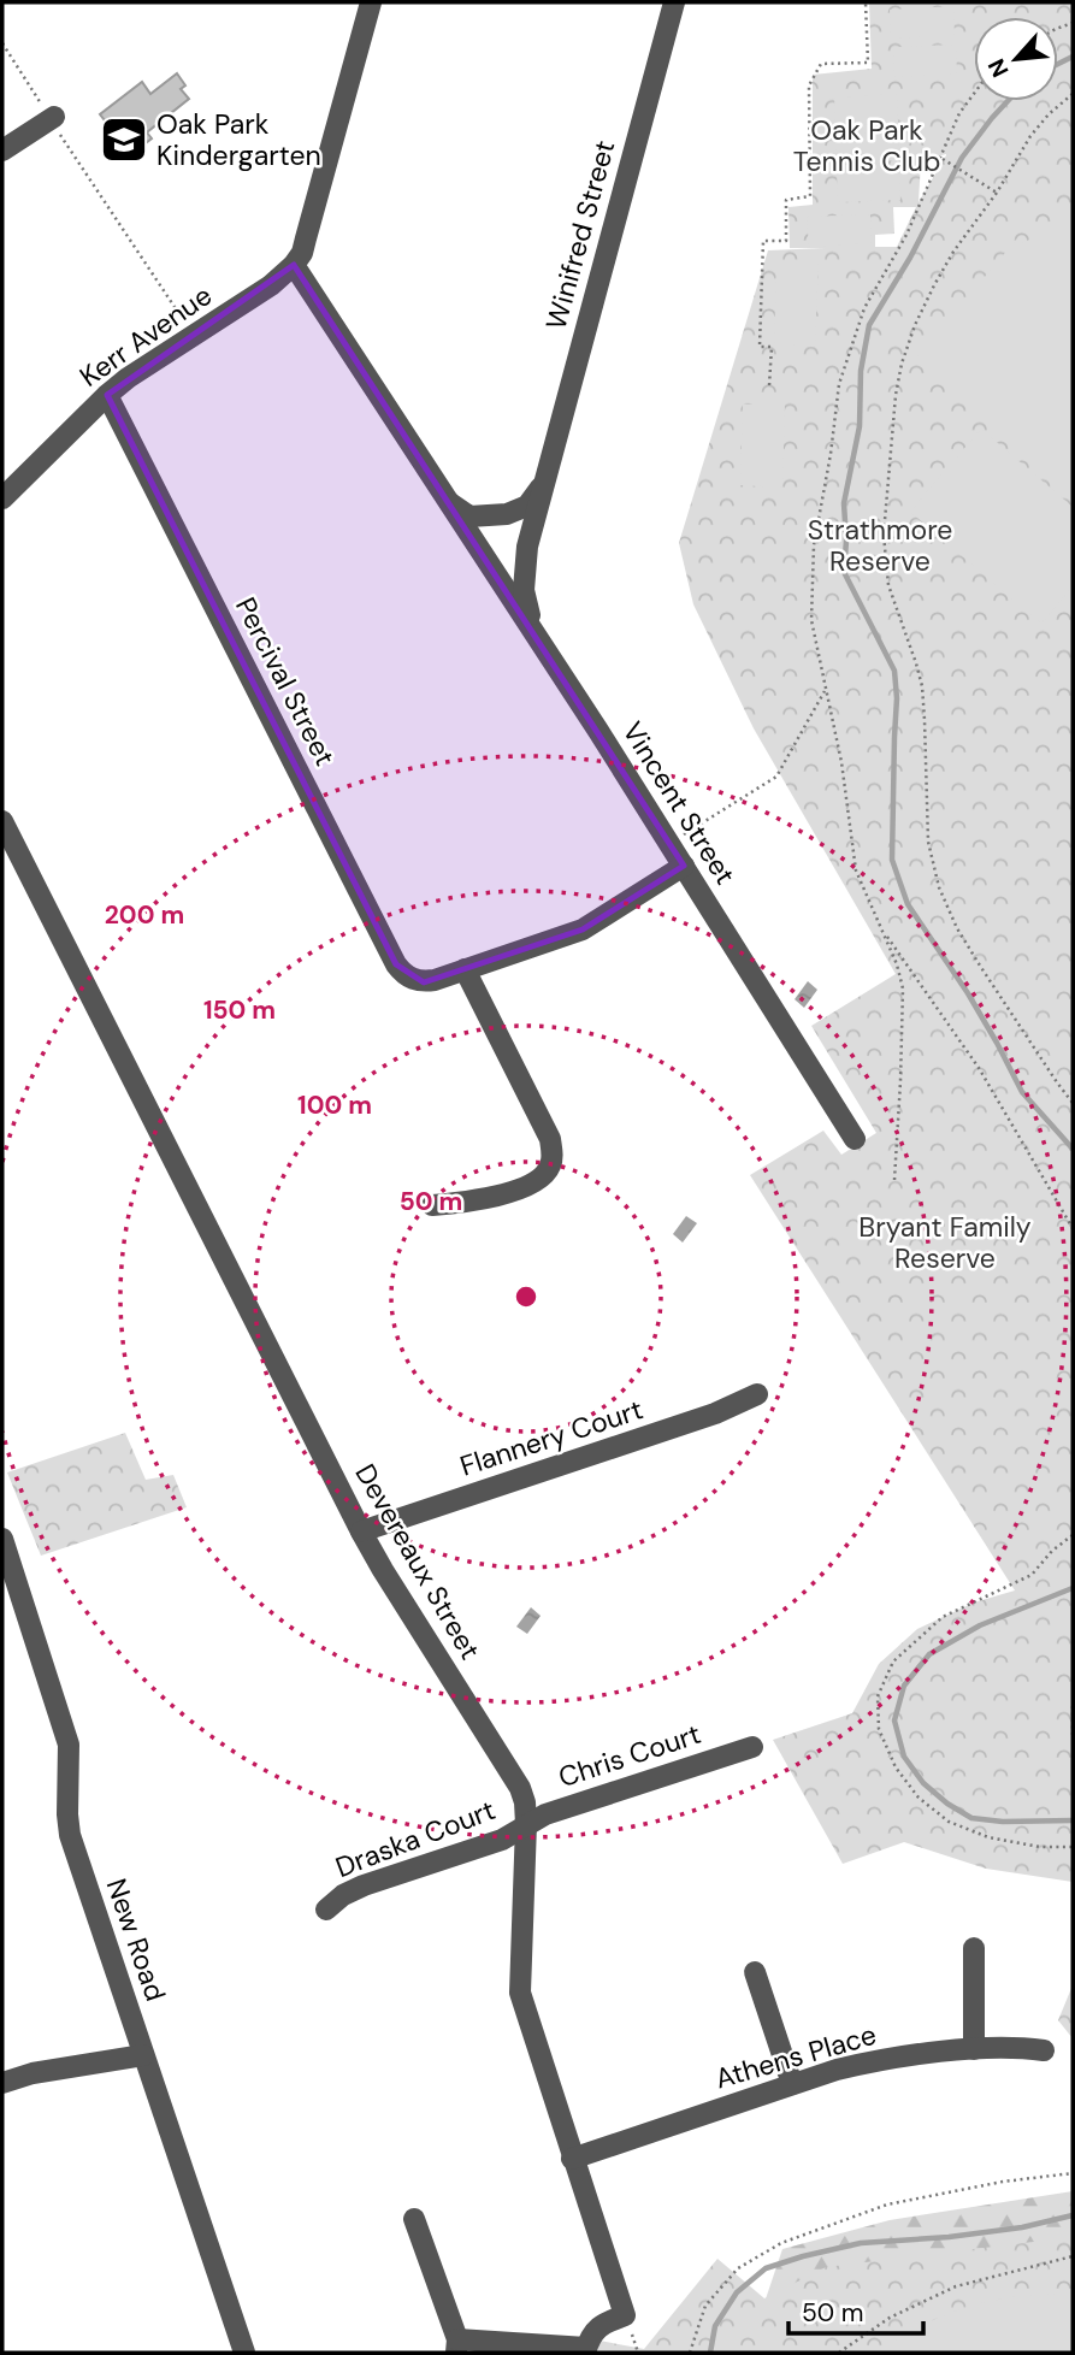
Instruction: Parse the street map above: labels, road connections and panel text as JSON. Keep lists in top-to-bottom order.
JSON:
{
  "streets": {
    "street": [
      "Winifred Street",
      "Kerr Avenue",
      "Percival Street",
      "Vincent Street",
      "Flannery Court",
      "Devereaux Street",
      "Chris Court",
      "Draska Court",
      "New Road",
      "Athens Place"
    ]
  },
  "crossings": [
    ["Winifred Street", "Vincent Street"],
    ["Kerr Avenue", "Percival Street"],
    ["Kerr Avenue", "Vincent Street"],
    ["Flannery Court", "Devereaux Street"],
    ["Devereaux Street", "Chris Court"],
    ["Devereaux Street", "Draska Court"],
    ["Devereaux Street", "Athens Place"],
    ["Chris Court", "Draska Court"]
  ],
  "parks": ["Oak Park Tennis Club", "Strathmore Reserve", "Bryant Family Reserve"],
  "places": {
    "school or university": ["Oak Park Kindergarten"]
  },
  "scale_bar": "50 m",
  "north": "bottom left",
  "rings": [
    "200 m",
    "150 m",
    "100 m",
    "50 m"
  ]
}
